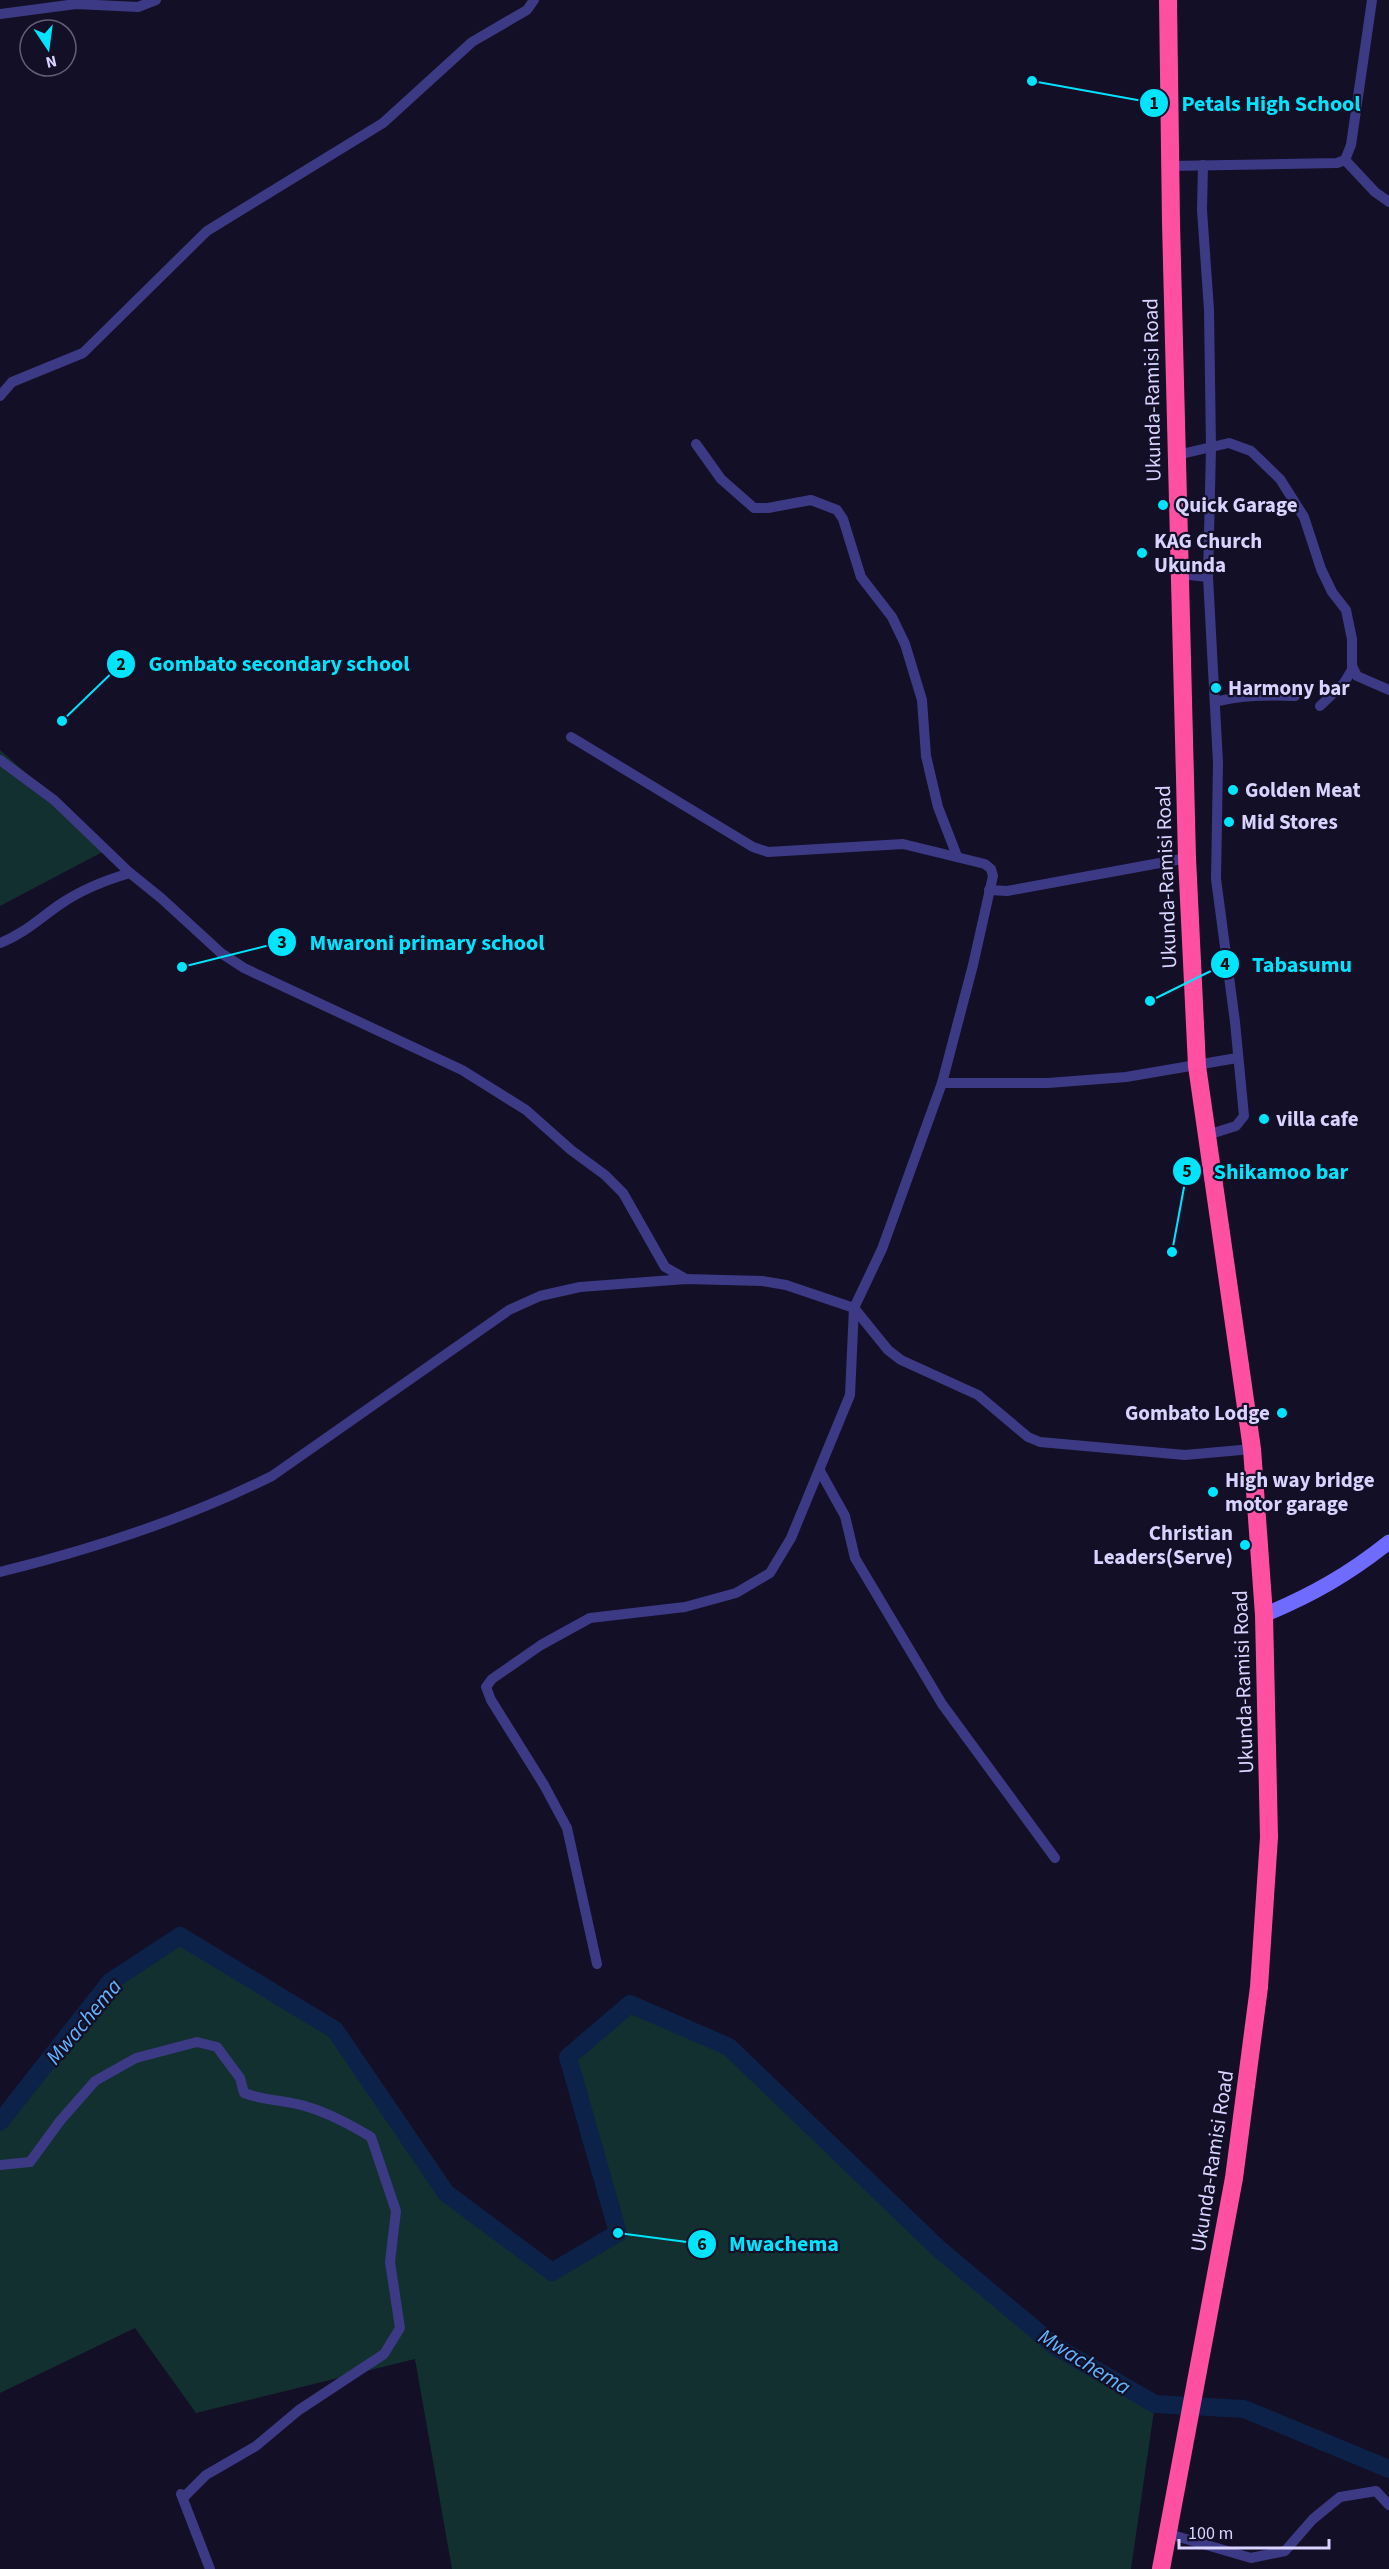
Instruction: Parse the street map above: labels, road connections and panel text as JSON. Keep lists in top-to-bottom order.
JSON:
{
  "streets": {
    "highway": ["Ukunda-Ramisi Road"]
  },
  "water": ["Mwachema"],
  "places": [
    "Petals High School",
    "Quick Garage",
    "KAG Church Ukunda",
    "Harmony bar",
    "Gombato secondary school",
    "Golden Meat",
    "Mid Stores",
    "Mwaroni primary school",
    "Tabasumu",
    "villa cafe",
    "Shikamoo bar",
    "Gombato Lodge",
    "High way bridge motor garage",
    "Christian Leaders(Serve)",
    "Mwachema"
  ],
  "scale_bar": "100 m",
  "north": "bottom"
}
